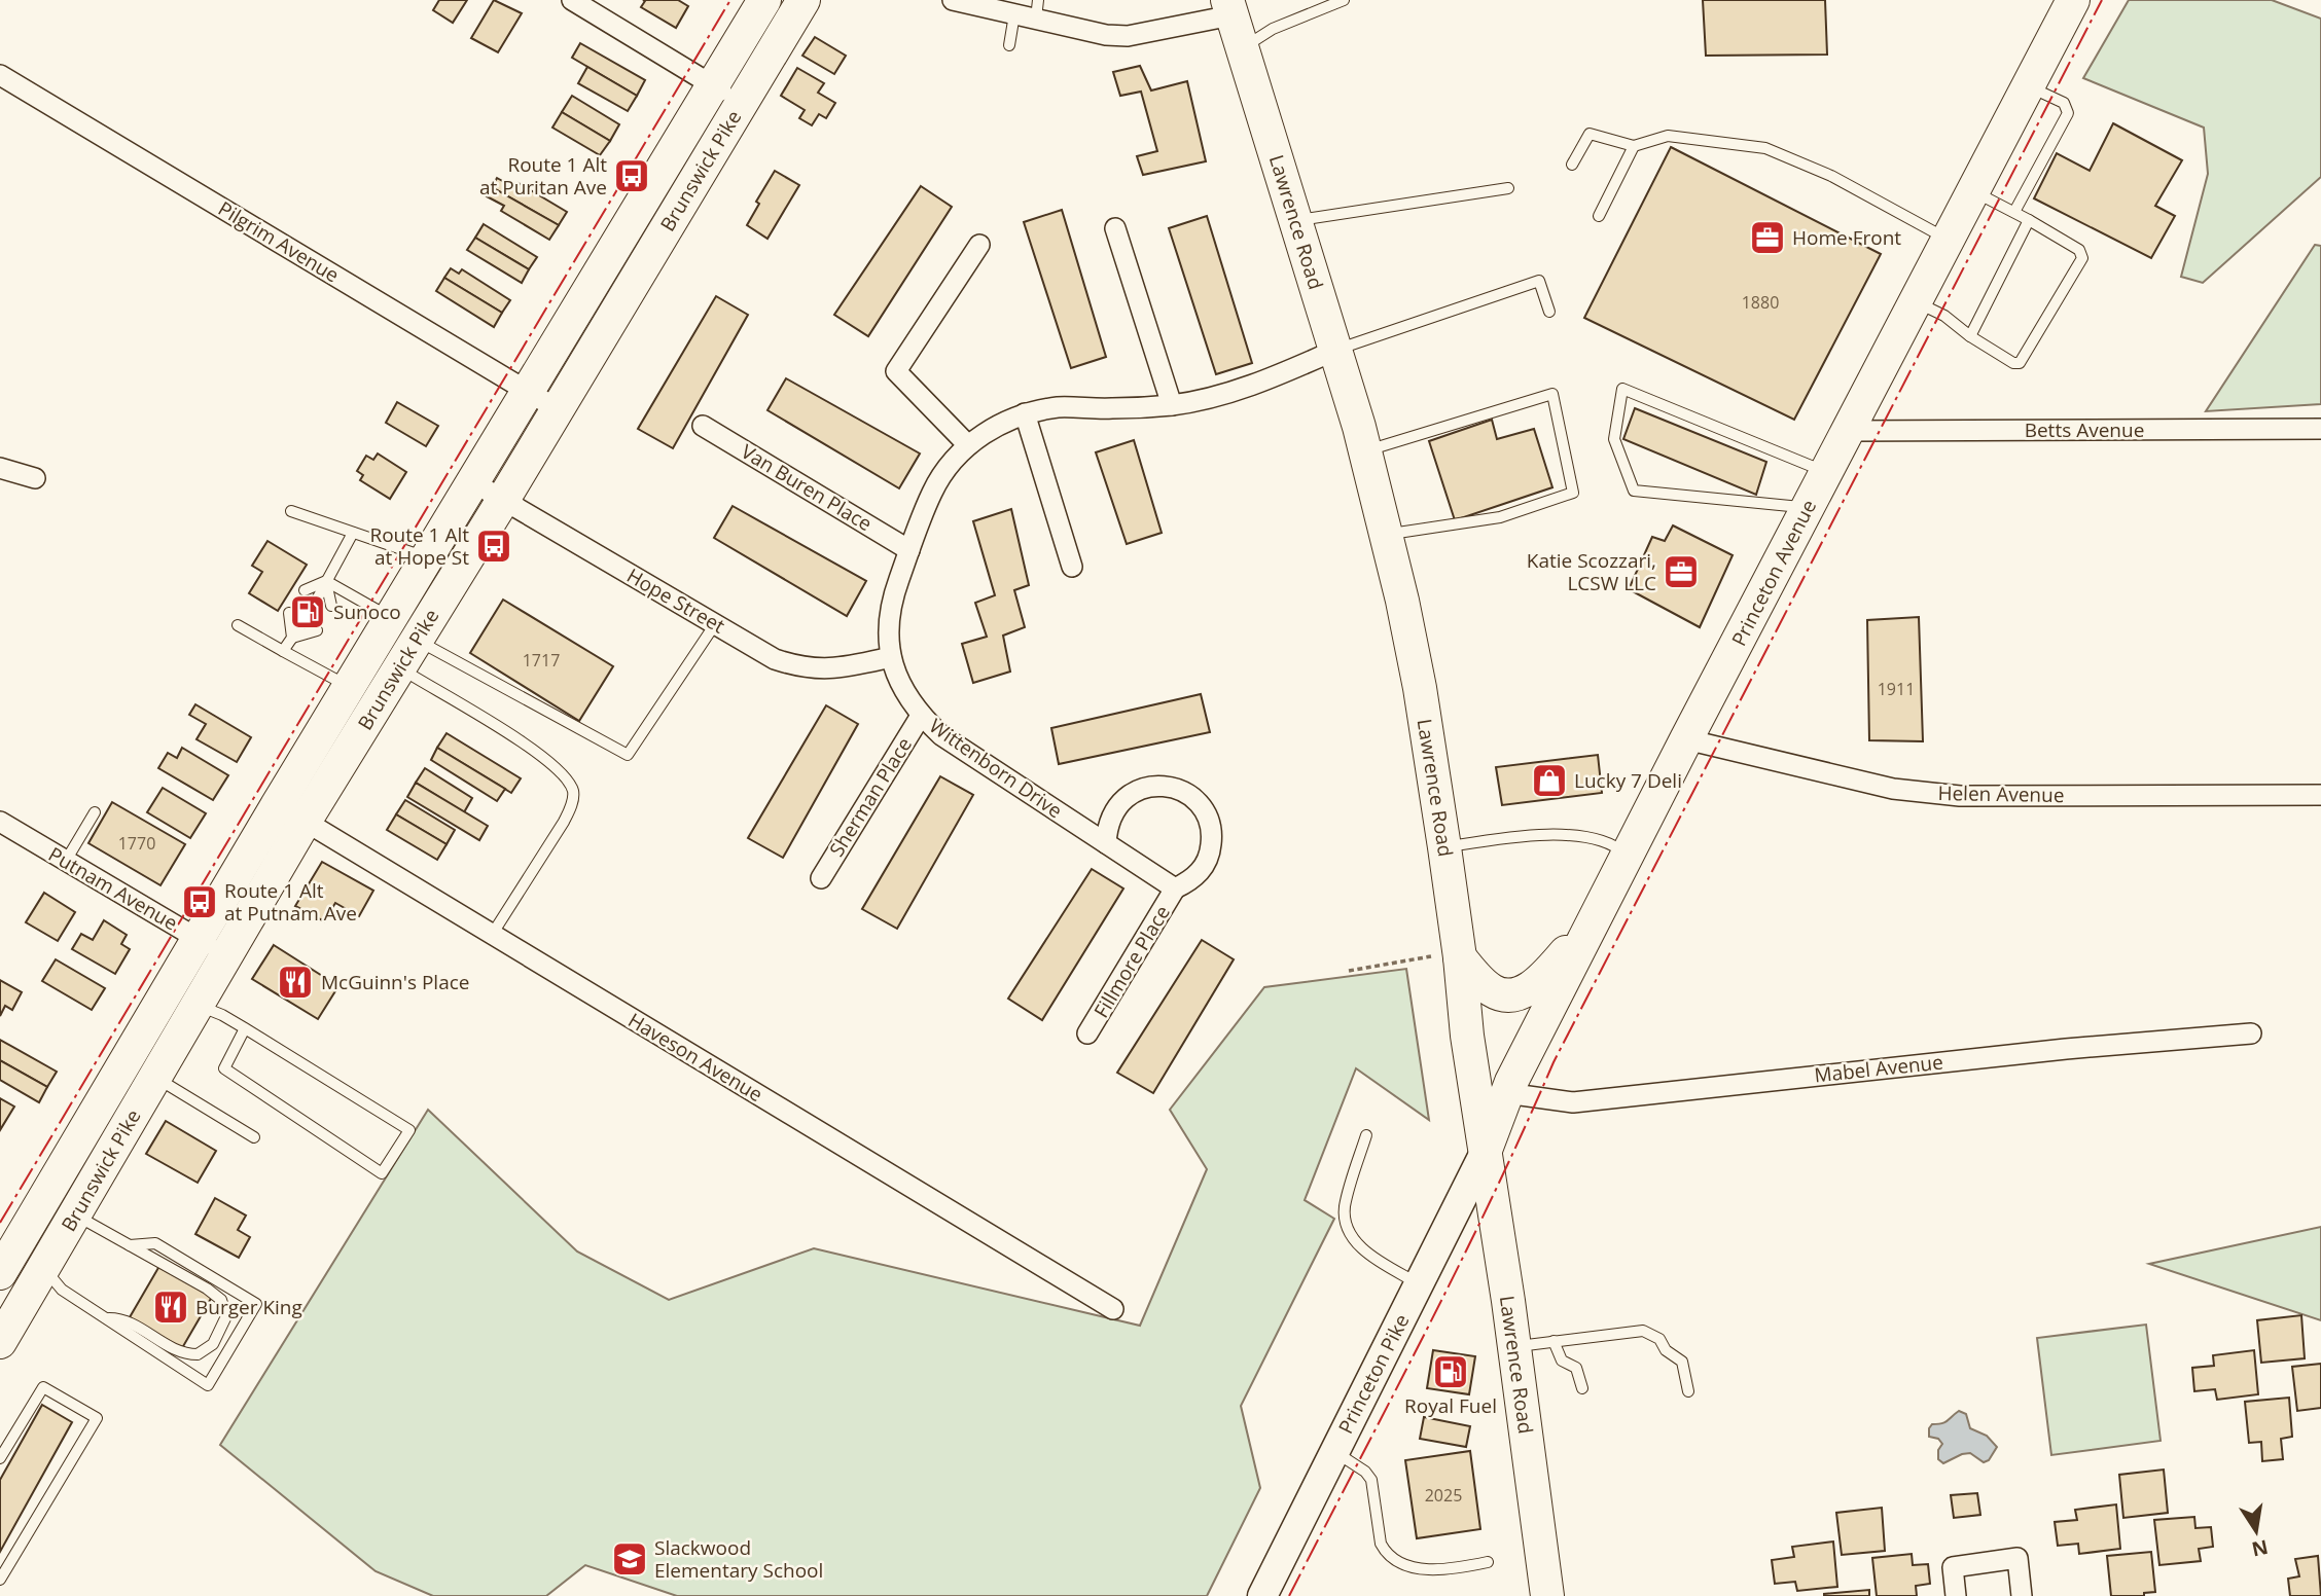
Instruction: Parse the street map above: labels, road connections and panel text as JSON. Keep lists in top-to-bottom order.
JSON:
{
  "streets": {
    "main road": [
      "Brunswick Pike",
      "Lawrence Road",
      "Princeton Avenue",
      "Princeton Pike"
    ],
    "street": [
      "Pilgrim Avenue",
      "Betts Avenue",
      "Van Buren Place",
      "Hope Street",
      "Wittenborn Drive",
      "Helen Avenue",
      "Sherman Place",
      "Putnam Avenue",
      "Fillmore Place",
      "Haveson Avenue",
      "Mabel Avenue"
    ]
  },
  "crossings": [
    ["Brunswick Pike", "Pilgrim Avenue"],
    ["Brunswick Pike", "Hope Street"],
    ["Brunswick Pike", "Putnam Avenue"],
    ["Brunswick Pike", "Haveson Avenue"],
    ["Lawrence Road", "Princeton Avenue"],
    ["Lawrence Road", "Wittenborn Drive"],
    ["Lawrence Road", "Princeton Pike"],
    ["Betts Avenue", "Princeton Avenue"],
    ["Van Buren Place", "Wittenborn Drive"],
    ["Princeton Avenue", "Helen Avenue"],
    ["Princeton Avenue", "Mabel Avenue"],
    ["Princeton Avenue", "Princeton Pike"],
    ["Hope Street", "Wittenborn Drive"],
    ["Wittenborn Drive", "Sherman Place"],
    ["Wittenborn Drive", "Fillmore Place"]
  ],
  "places": {
    "bus stop": ["Route 1 Alt at Puritan Ave", "Route 1 Alt at Hope St", "Route 1 Alt at Putnam Ave"],
    "office": ["Home Front", "Katie Scozzari, LCSW LLC"],
    "fuel station": ["Sunoco", "Royal Fuel"],
    "shop": ["Lucky 7 Deli"],
    "restaurant": ["McGuinn's Place", "Burger King"],
    "school or university": ["Slackwood Elementary School"]
  },
  "house_numbers": [
    "1880",
    "1717",
    "1911",
    "1770",
    "2025"
  ],
  "north": "bottom"
}
